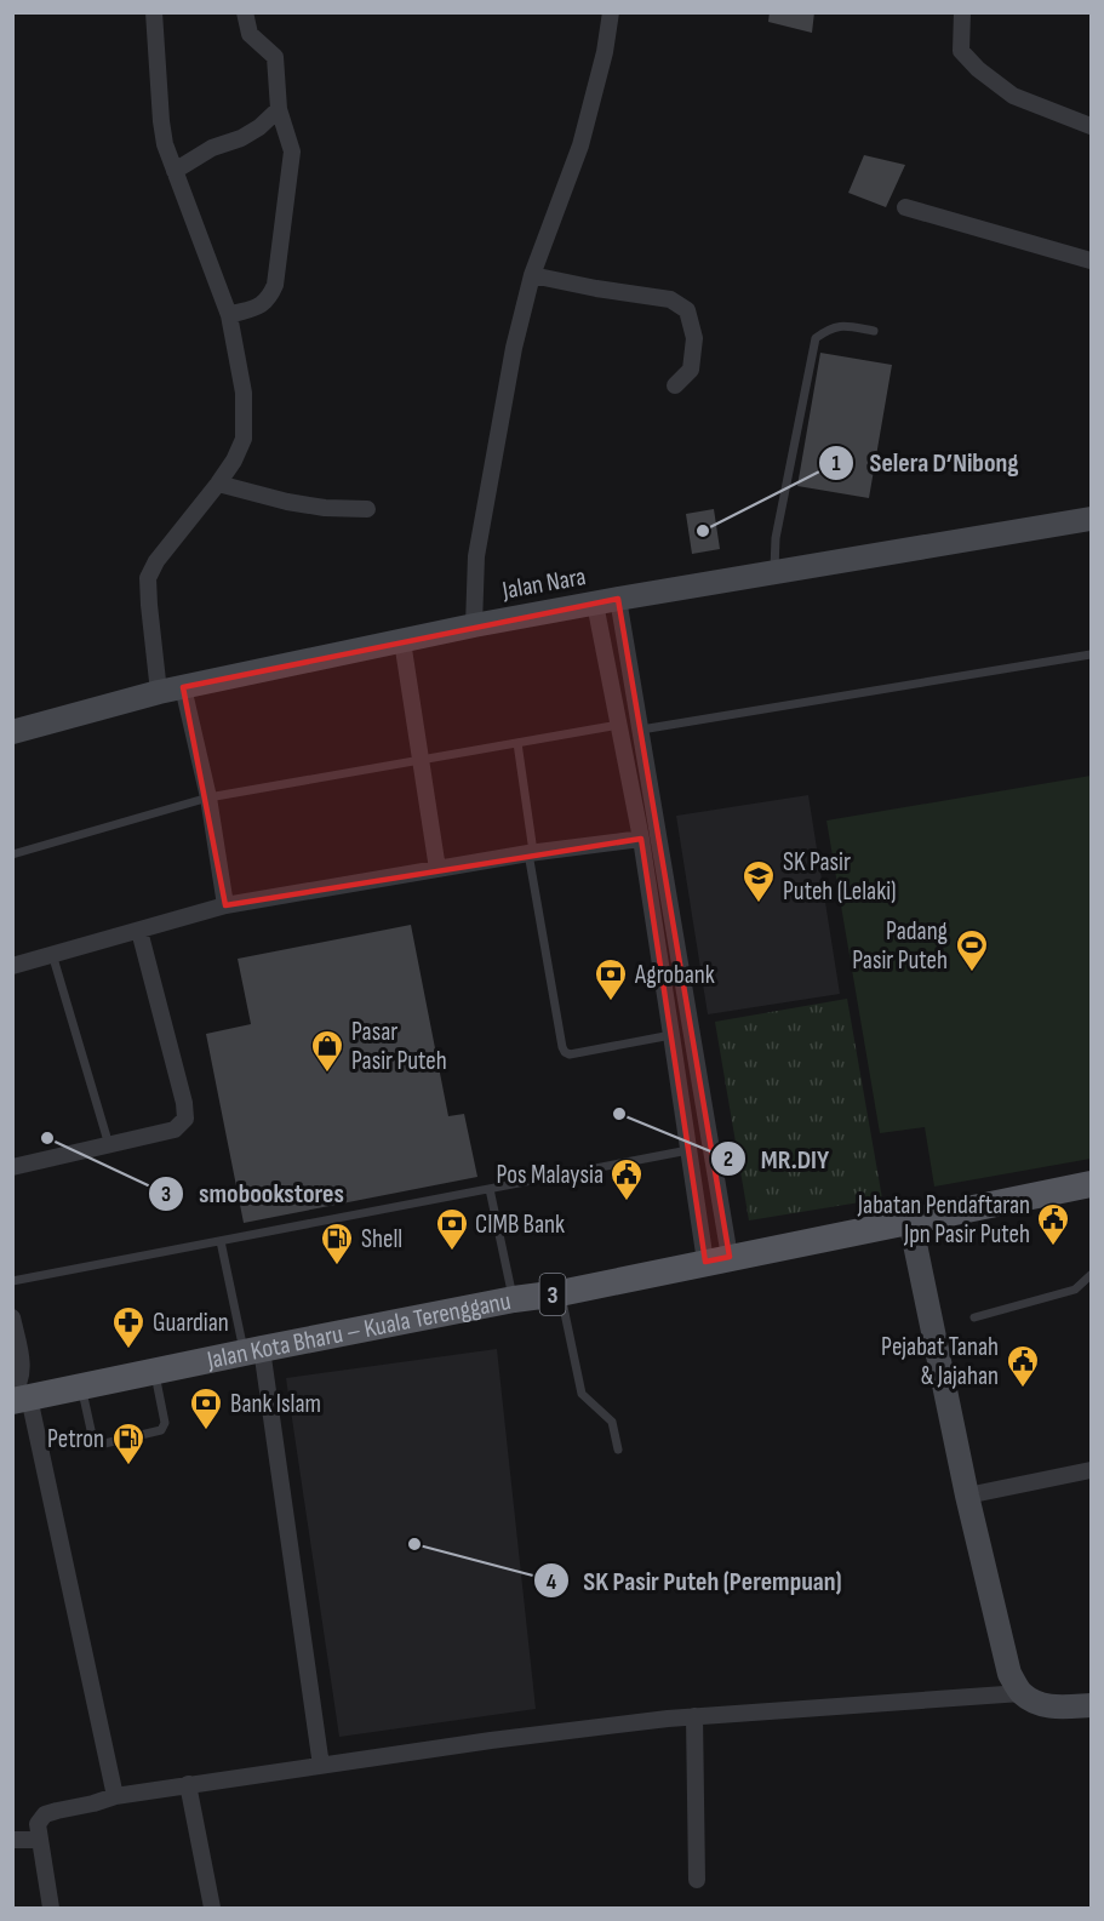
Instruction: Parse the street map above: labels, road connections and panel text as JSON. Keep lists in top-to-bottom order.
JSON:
{
  "streets": {
    "main road": ["Jalan Nara", "3", "Jalan Kota Bharu – Kuala Terengganu"]
  },
  "places": {
    "other": [
      "Selera D’Nibong",
      "MR.DIY",
      "smobookstores",
      "SK Pasir Puteh (Perempuan)"
    ],
    "school or university": ["SK Pasir Puteh (Lelaki)"],
    "sports": ["Padang Pasir Puteh"],
    "bank": ["Agrobank", "CIMB Bank", "Bank Islam"],
    "shop": ["Pasar Pasir Puteh"],
    "public building": ["Pos Malaysia", "Jabatan Pendaftaran Jpn Pasir Puteh", "Pejabat Tanah & Jajahan"],
    "fuel station": ["Shell", "Petron"],
    "pharmacy": ["Guardian"]
  }
}
